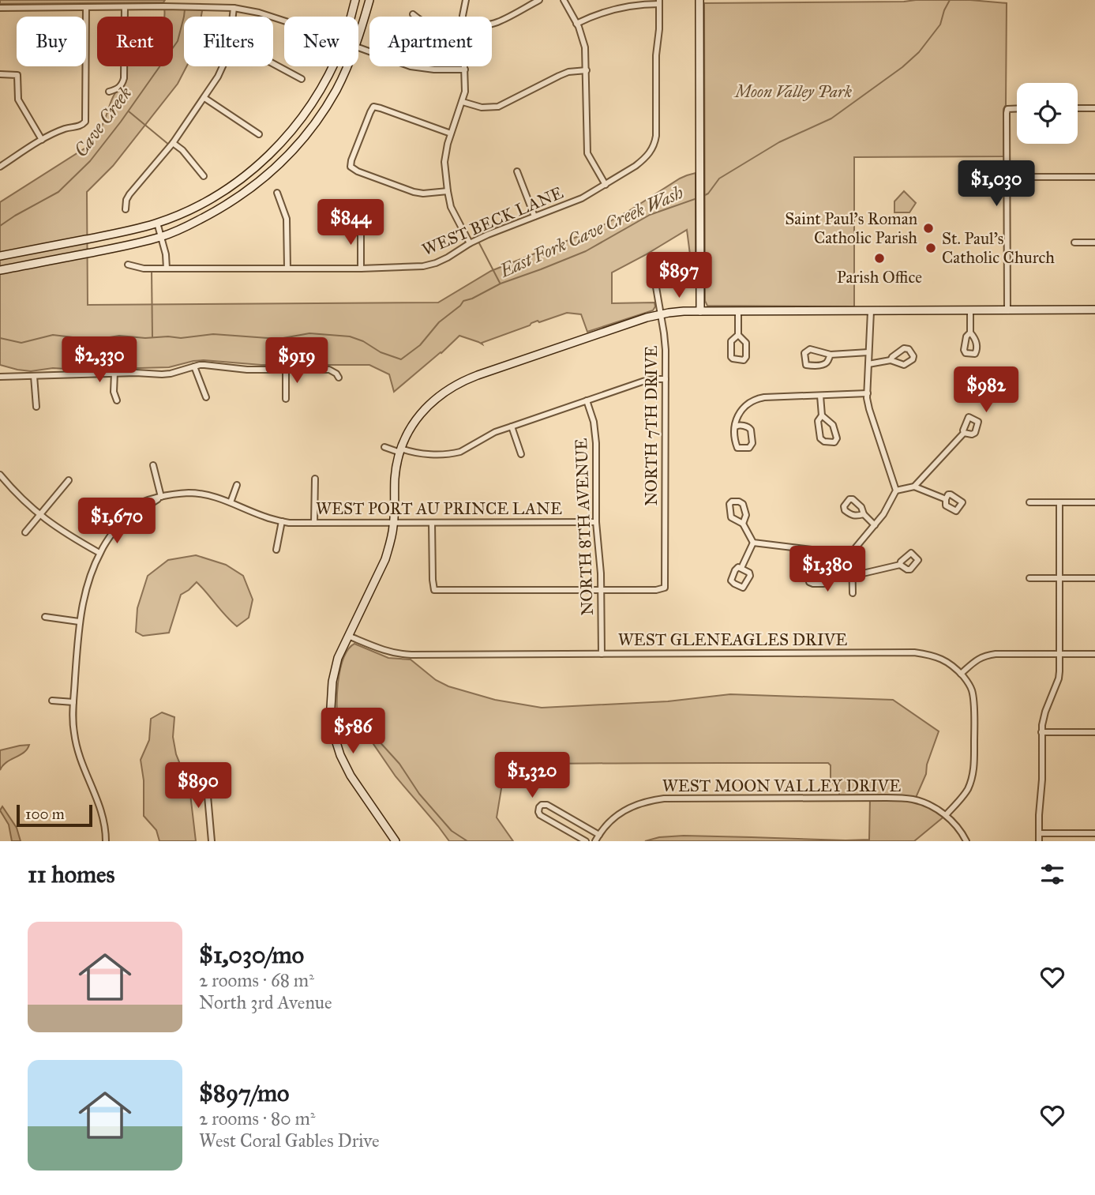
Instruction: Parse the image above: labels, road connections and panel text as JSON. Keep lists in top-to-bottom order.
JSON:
{
  "streets": {
    "street": [
      "WEST BECK LANE",
      "NORTH 7TH DRIVE",
      "WEST PORT AU PRINCE LANE",
      "NORTH 8TH AVENUE",
      "WEST GLENEAGLES DRIVE",
      "WEST MOON VALLEY DRIVE"
    ]
  },
  "crossings": [
    ["NORTH 7TH DRIVE", "NORTH 8TH AVENUE"],
    ["WEST PORT AU PRINCE LANE", "NORTH 8TH AVENUE"],
    ["NORTH 8TH AVENUE", "WEST GLENEAGLES DRIVE"],
    ["WEST GLENEAGLES DRIVE", "WEST MOON VALLEY DRIVE"]
  ],
  "water": ["Cave Creek", "East Fork Cave Creek Wash"],
  "parks": ["Moon Valley Park"],
  "places": ["Saint Paul's Roman Catholic Parish", "St. Paul's Catholic Church", "Parish Office"],
  "scale_bar": "100 m",
  "page": {
    "chip": [
      "Buy",
      "Rent",
      "Filters",
      "New",
      "Apartment"
    ],
    "price": [
      "$1,030",
      "$844",
      "$897",
      "$2,330",
      "$919",
      "$982",
      "$1,670",
      "$1,380",
      "$586",
      "$1,320",
      "$890"
    ],
    "scale": "100 m",
    "heading": "11 homes",
    "list": [
      {
        "name": "$1,030/mo",
        "note": "2 rooms · 68 m² · North 3rd Avenue"
      },
      {
        "name": "$897/mo",
        "note": "2 rooms · 80 m² · West Coral Gables Drive"
      }
    ]
  }
}
